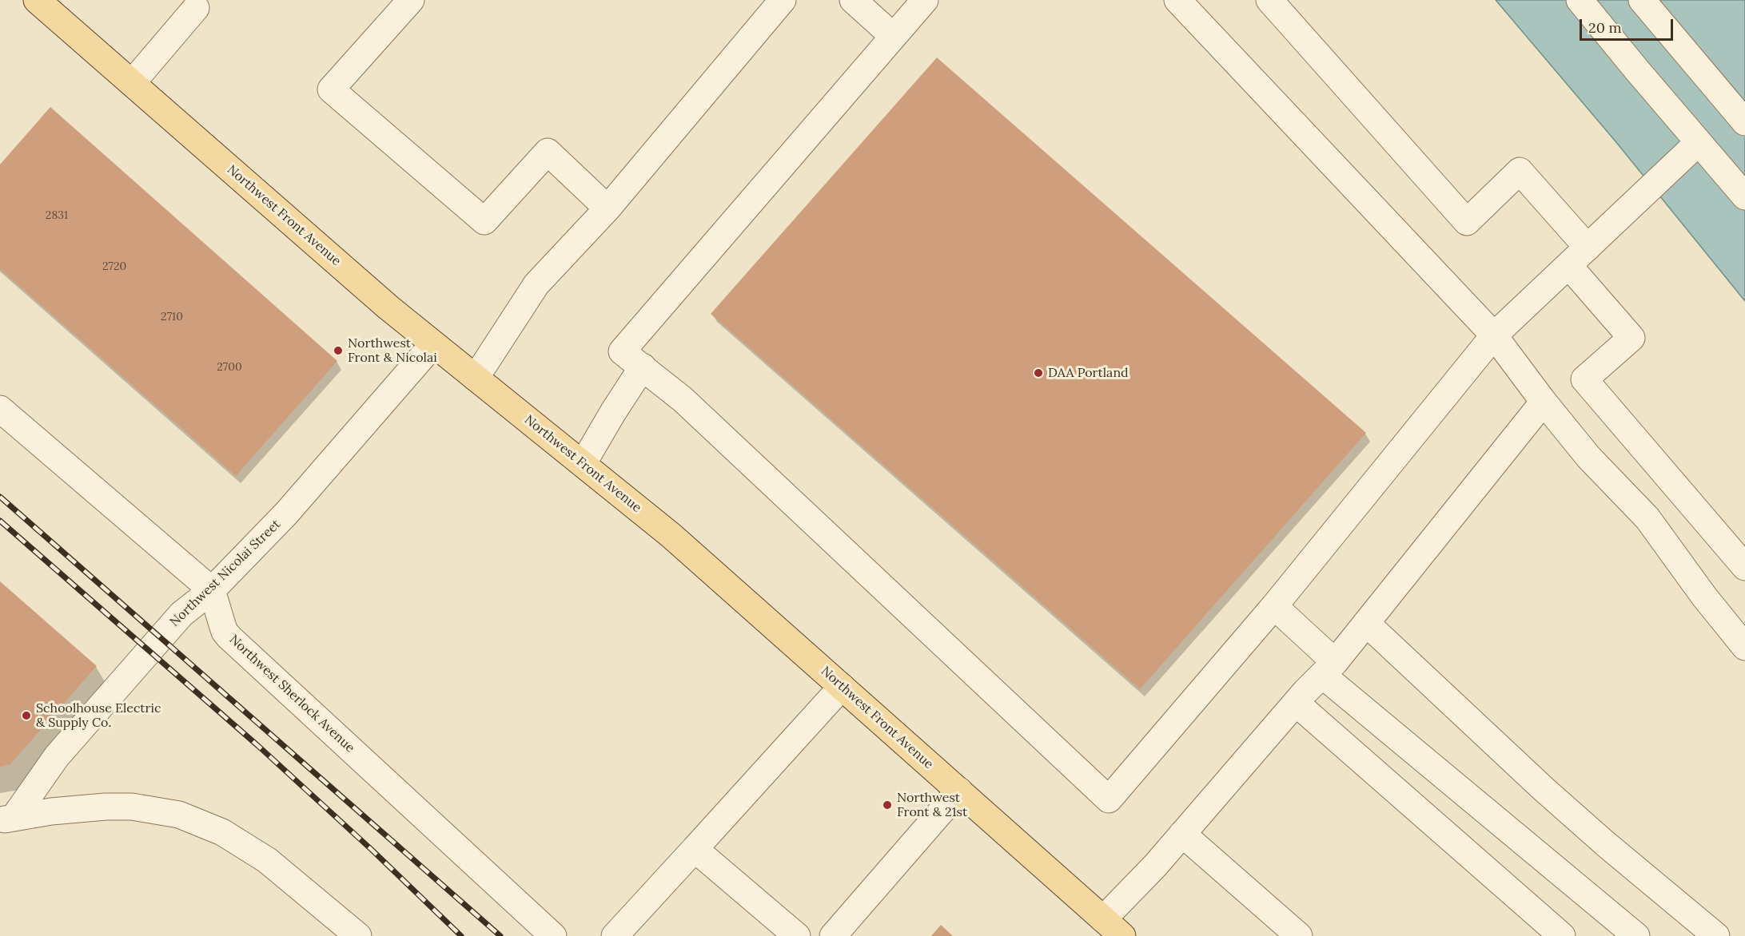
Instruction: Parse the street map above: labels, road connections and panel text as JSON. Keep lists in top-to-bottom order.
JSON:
{
  "streets": {
    "main road": ["Northwest Front Avenue"],
    "street": ["Northwest Nicolai Street", "Northwest Sherlock Avenue"]
  },
  "crossings": [
    ["Northwest Front Avenue", "Northwest Nicolai Street"],
    ["Northwest Nicolai Street", "Northwest Sherlock Avenue"]
  ],
  "places": [
    "Northwest Front & Nicolai",
    "DAA Portland",
    "Schoolhouse Electric & Supply Co.",
    "Northwest Front & 21st"
  ],
  "house_numbers": [
    "2831",
    "2720",
    "2710",
    "2700"
  ],
  "scale_bar": "20 m"
}
